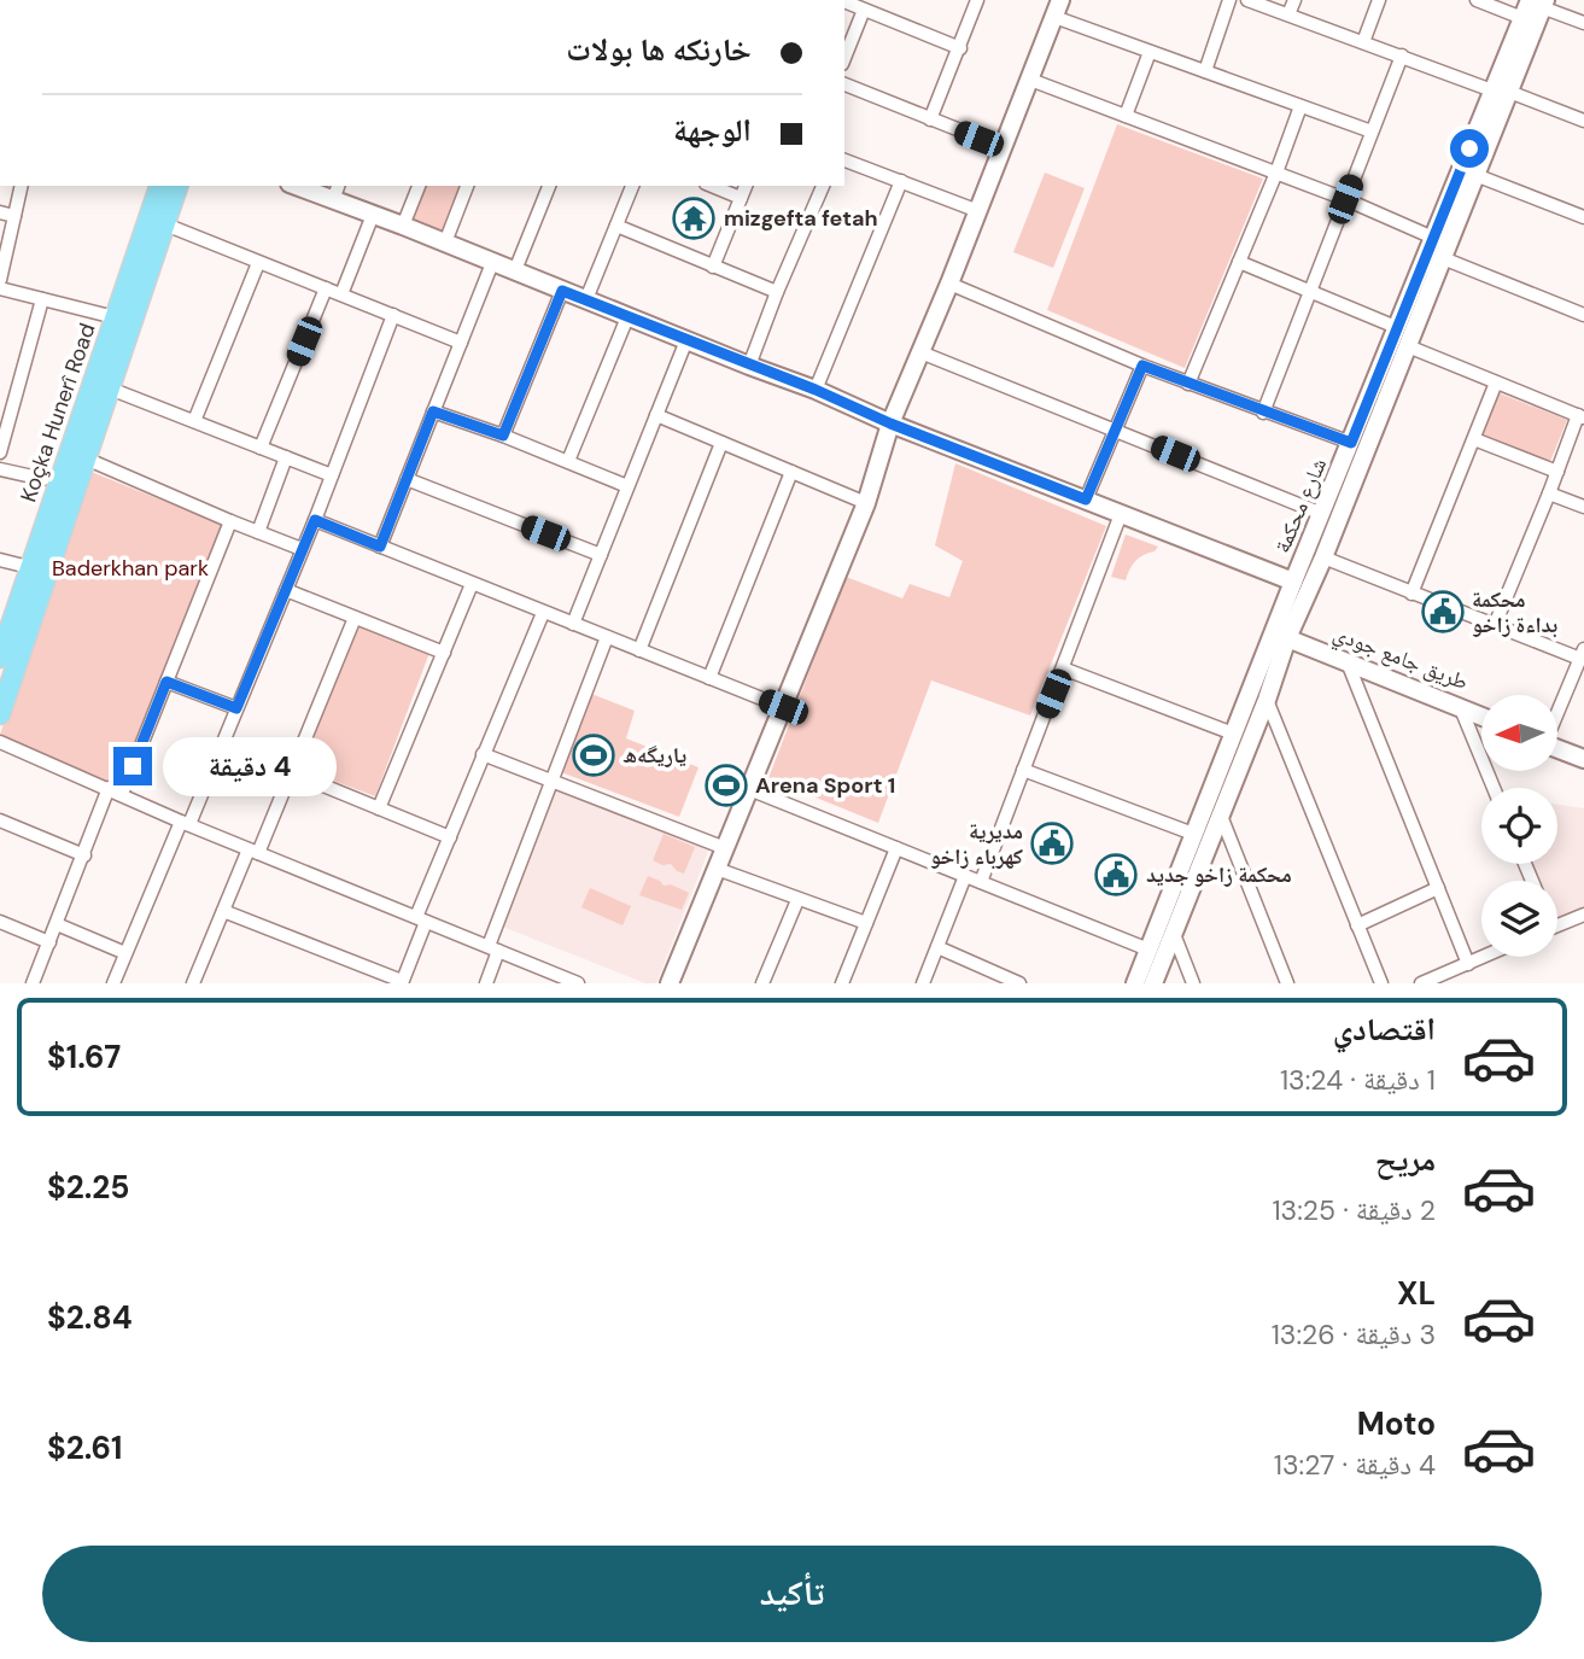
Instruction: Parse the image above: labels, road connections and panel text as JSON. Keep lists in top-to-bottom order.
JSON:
{
  "streets": {
    "main road": ["Koçka Hunerî Road"],
    "street": ["شارع محكمة", "طريق جامع جودي"]
  },
  "crossings": [
    ["شارع محكمة", "طريق جامع جودي"]
  ],
  "parks": ["Baderkhan park"],
  "places": {
    "temple": ["mizgefta fetah"],
    "public building": ["محكمة بداءة زاخو", "مديرية كهرباء زاخو", "محكمة زاخو جديد"],
    "sports": ["یاریگه‌ه", "Arena Sport 1"]
  },
  "north": "left",
  "page": {
    "banner": ["خارنكه ها بولات", "الوجهة"],
    "bubble": "4 دقيقة",
    "list": [
      {
        "name": "اقتصادي",
        "note": "1 دقيقة · 13:24",
        "value": "$1.67"
      },
      {
        "name": "مريح",
        "note": "2 دقيقة · 13:25",
        "value": "$2.25"
      },
      {
        "name": "XL",
        "note": "3 دقيقة · 13:26",
        "value": "$2.84"
      },
      {
        "name": "Moto",
        "note": "4 دقيقة · 13:27",
        "value": "$2.61"
      }
    ],
    "buttons": "تأكيد"
  }
}
